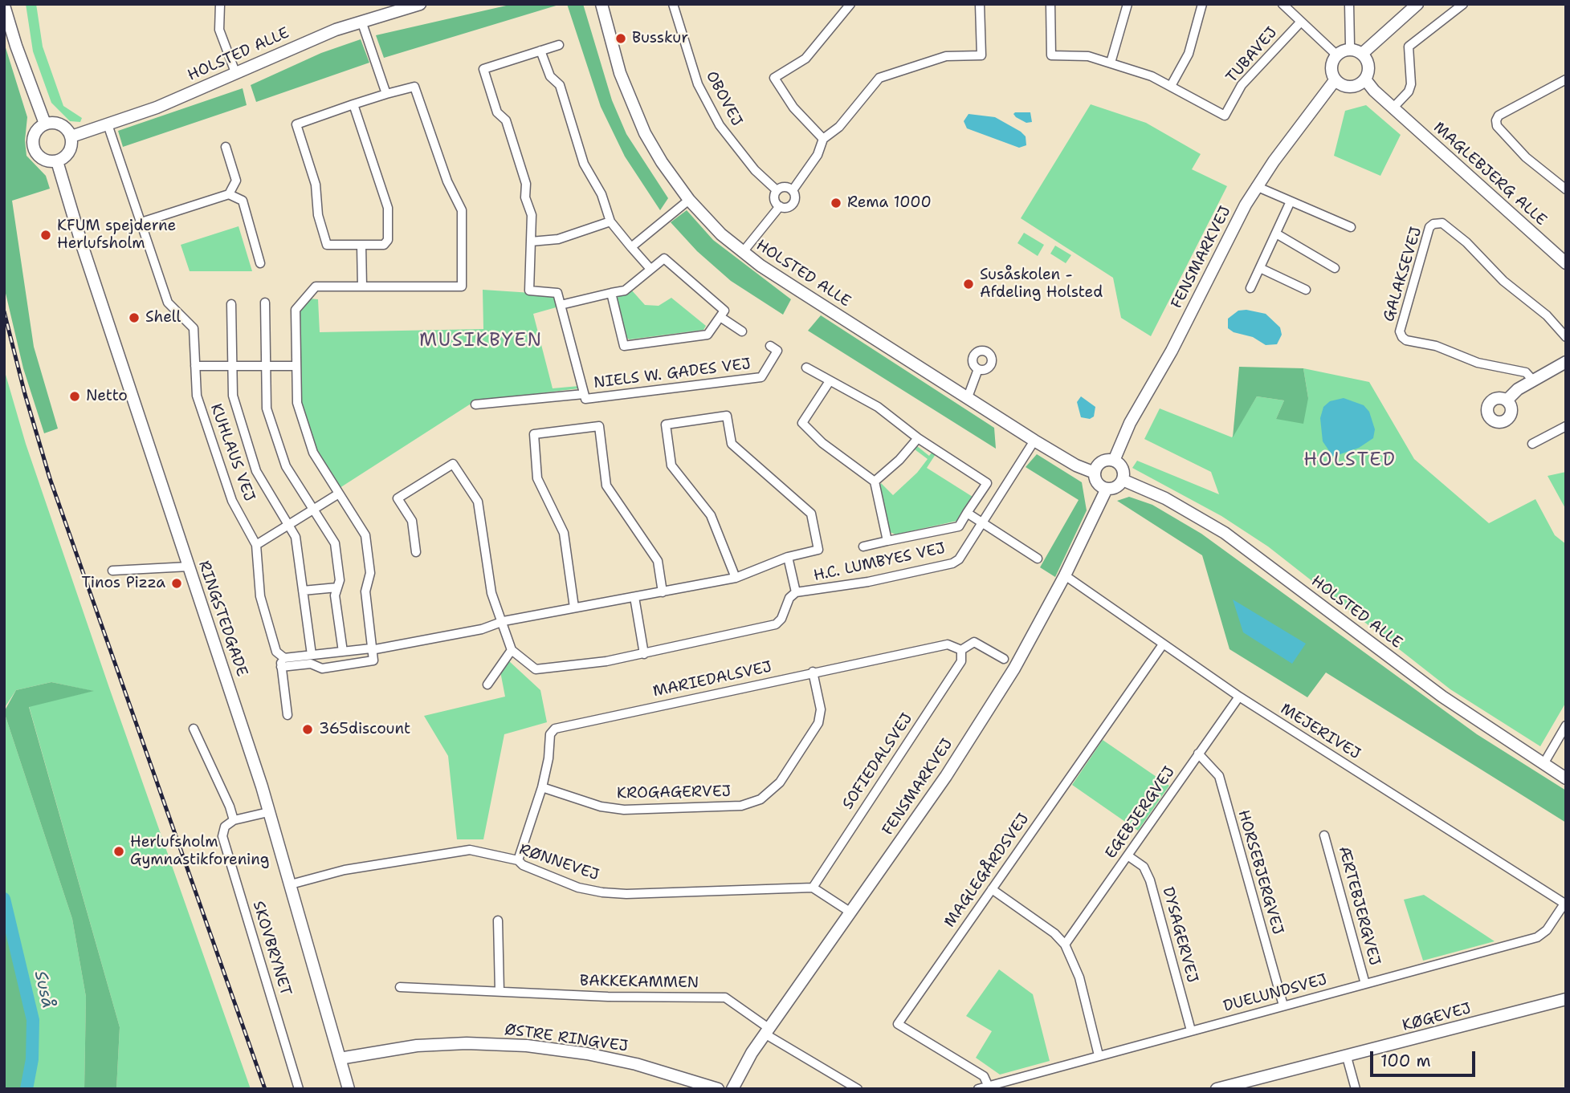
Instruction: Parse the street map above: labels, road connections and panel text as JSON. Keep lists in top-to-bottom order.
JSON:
{
  "streets": {
    "street": [
      "HOLSTED ALLE",
      "TUBAVEJ",
      "OBOVEJ",
      "MAGLEBJERG ALLE",
      "FENSMARKVEJ",
      "GALAKSEVEJ",
      "NIELS W. GADES VEJ",
      "KUHLAUS VEJ",
      "H.C. LUMBYES VEJ",
      "RINGSTEDGADE",
      "MARIEDALSVEJ",
      "MEJERIVEJ",
      "SOFIEDALSVEJ",
      "KROGAGERVEJ",
      "EGEBJERGVEJ",
      "RØNNEVEJ",
      "MAGLEGÅRDSVEJ",
      "HORSEBJERGVEJ",
      "ÆRTEBJERGVEJ",
      "DYSAGERVEJ",
      "SKOVBRYNET",
      "BAKKEKAMMEN",
      "DUELUNDSVEJ",
      "KØGEVEJ",
      "ØSTRE RINGVEJ"
    ]
  },
  "crossings": [
    ["HOLSTED ALLE", "FENSMARKVEJ"],
    ["HOLSTED ALLE", "KUHLAUS VEJ"],
    ["HOLSTED ALLE", "H.C. LUMBYES VEJ"],
    ["HOLSTED ALLE", "RINGSTEDGADE"],
    ["MAGLEBJERG ALLE", "FENSMARKVEJ"],
    ["FENSMARKVEJ", "MEJERIVEJ"],
    ["FENSMARKVEJ", "BAKKEKAMMEN"],
    ["RINGSTEDGADE", "RØNNEVEJ"],
    ["RINGSTEDGADE", "ØSTRE RINGVEJ"],
    ["MARIEDALSVEJ", "SOFIEDALSVEJ"],
    ["MARIEDALSVEJ", "KROGAGERVEJ"],
    ["MARIEDALSVEJ", "RØNNEVEJ"],
    ["MEJERIVEJ", "EGEBJERGVEJ"],
    ["MEJERIVEJ", "MAGLEGÅRDSVEJ"],
    ["MEJERIVEJ", "DUELUNDSVEJ"],
    ["SOFIEDALSVEJ", "RØNNEVEJ"],
    ["EGEBJERGVEJ", "HORSEBJERGVEJ"],
    ["EGEBJERGVEJ", "DYSAGERVEJ"],
    ["MAGLEGÅRDSVEJ", "DUELUNDSVEJ"],
    ["HORSEBJERGVEJ", "DUELUNDSVEJ"],
    ["ÆRTEBJERGVEJ", "DUELUNDSVEJ"],
    ["DYSAGERVEJ", "DUELUNDSVEJ"]
  ],
  "districts": ["MUSIKBYEN", "HOLSTED"],
  "water": ["Suså"],
  "places": [
    "Busskur",
    "Rema 1000",
    "KFUM spejderne Herlufsholm",
    "Susåskolen - Afdeling Holsted",
    "Shell",
    "Netto",
    "Tinos Pizza",
    "365discount",
    "Herlufsholm Gymnastikforening"
  ],
  "scale_bar": "100 m"
}
